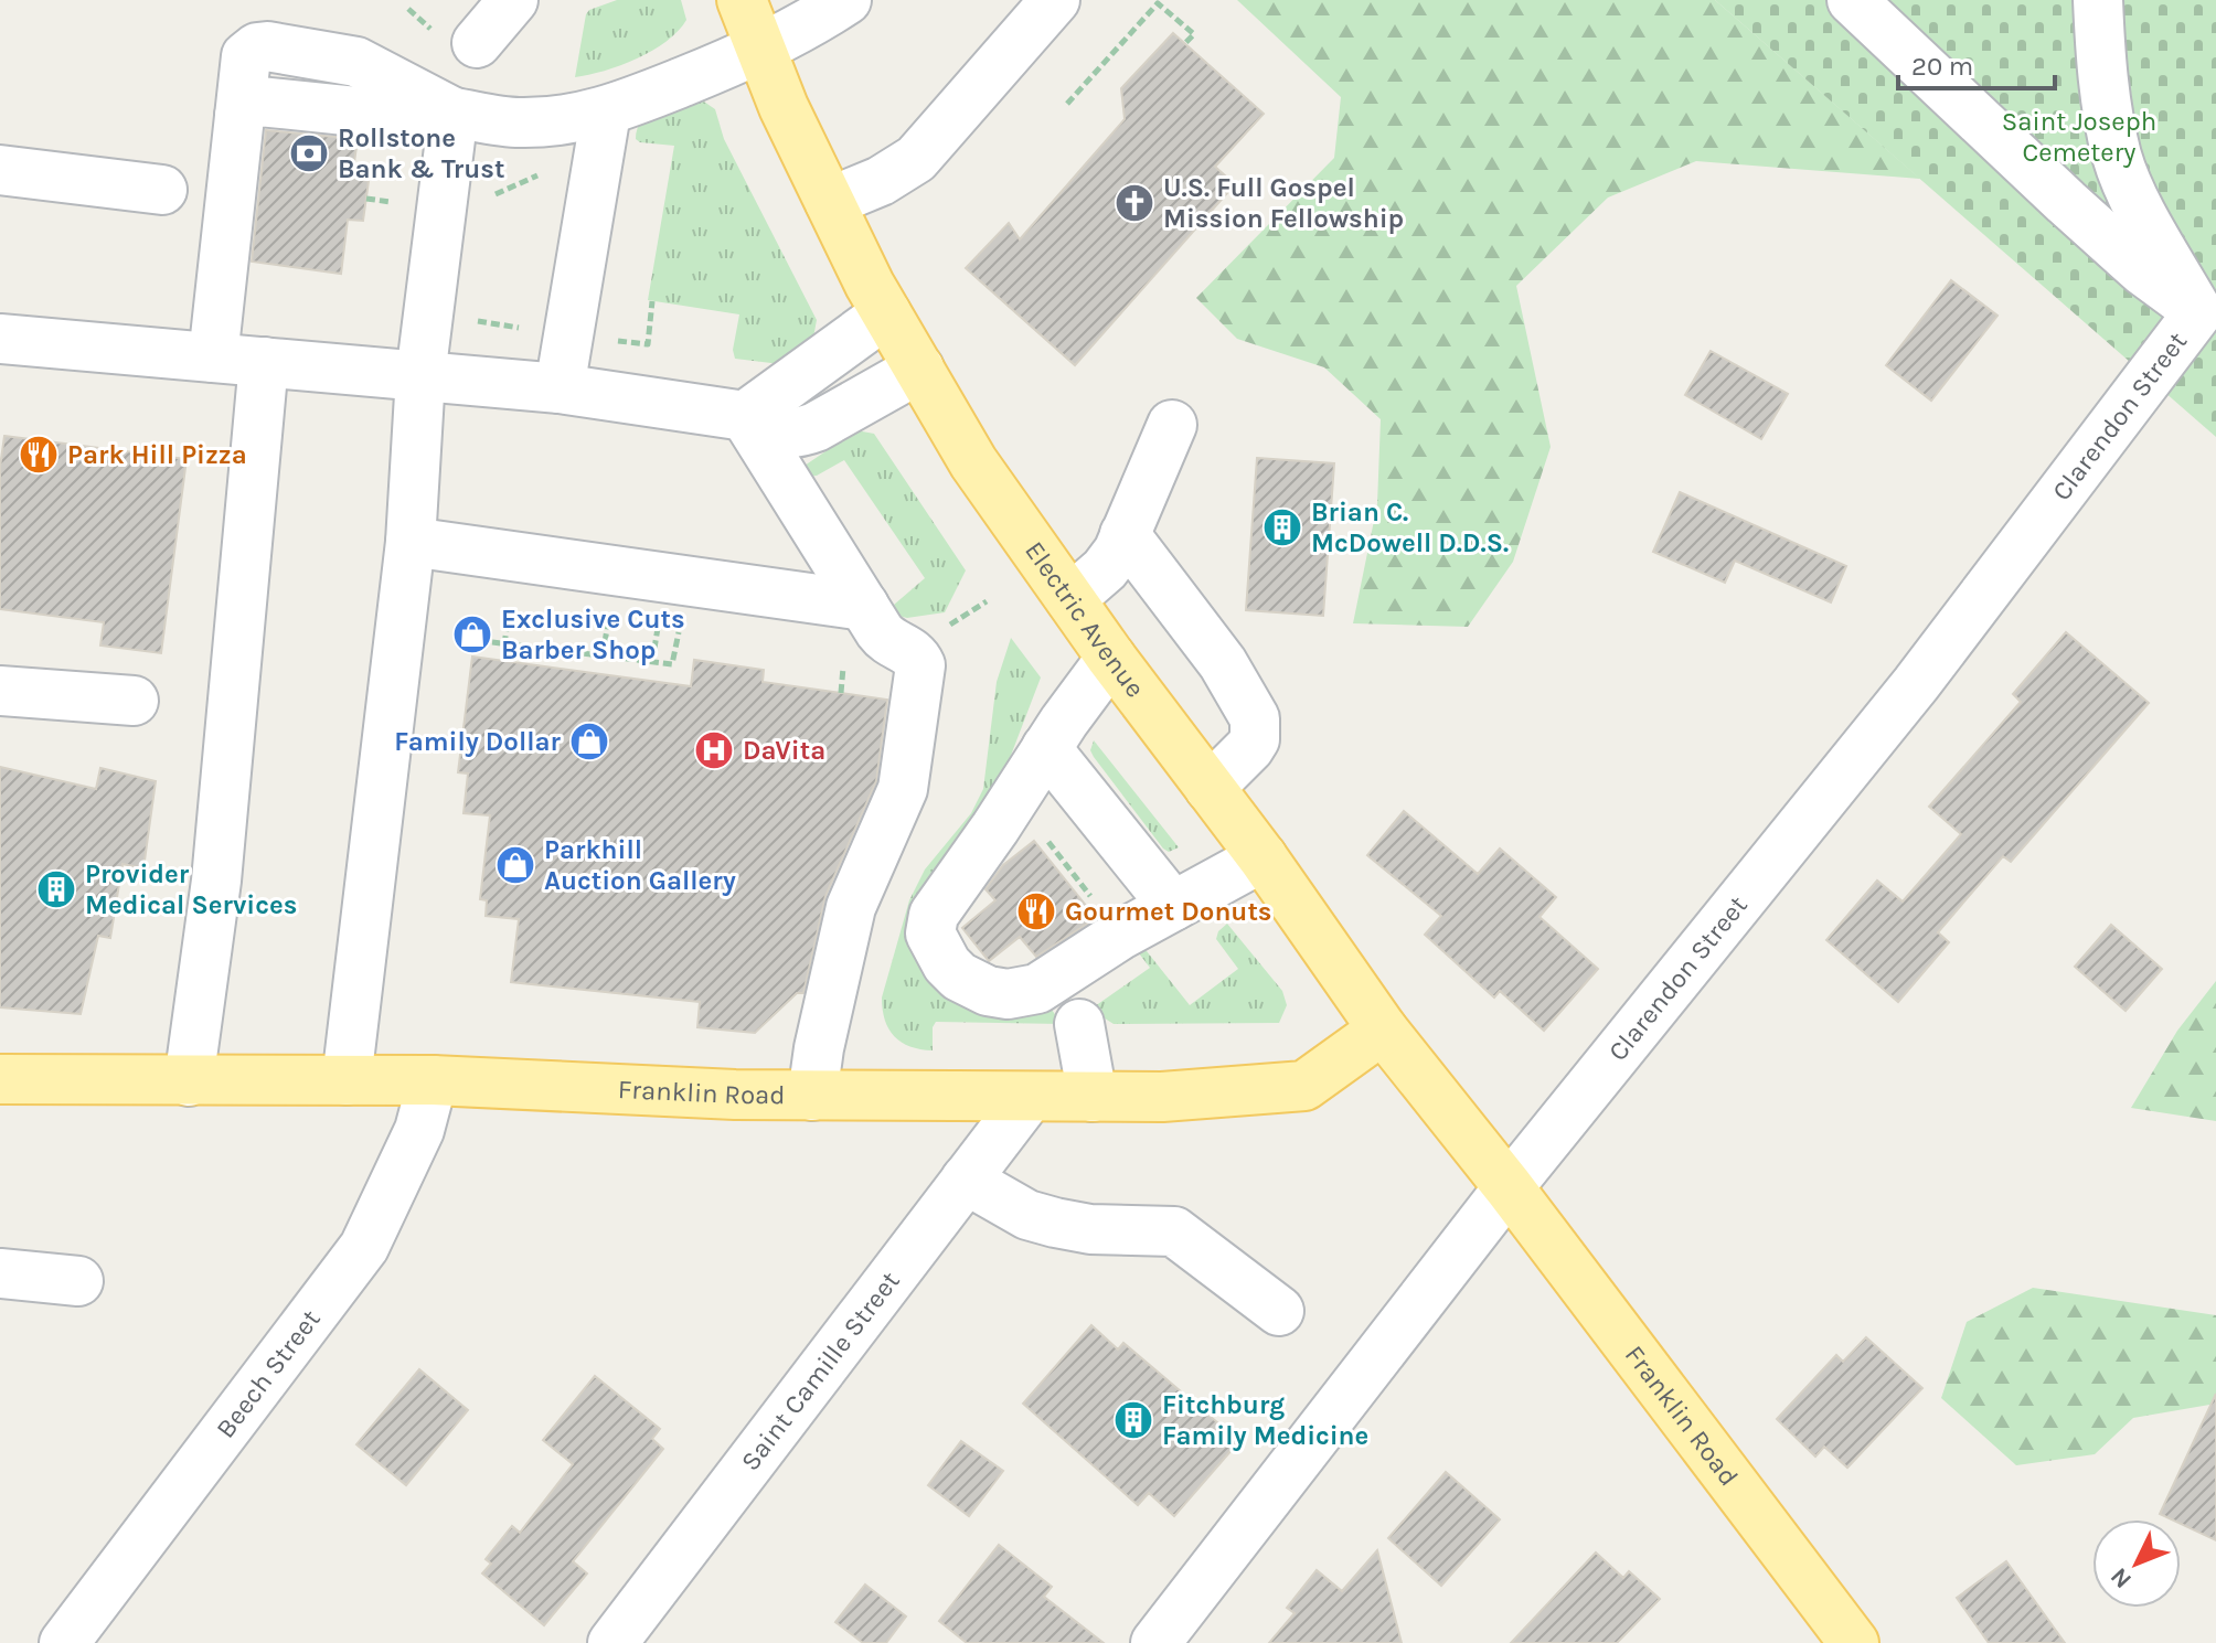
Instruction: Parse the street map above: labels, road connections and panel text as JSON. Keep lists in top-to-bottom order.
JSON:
{
  "streets": {
    "main road": ["Electric Avenue", "Franklin Road"],
    "street": ["Clarendon Street", "Saint Camille Street", "Beech Street"]
  },
  "crossings": [
    ["Clarendon Street", "Electric Avenue"],
    ["Clarendon Street", "Franklin Road"],
    ["Electric Avenue", "Franklin Road"],
    ["Franklin Road", "Saint Camille Street"],
    ["Franklin Road", "Beech Street"]
  ],
  "parks": ["Saint Joseph Cemetery"],
  "places": {
    "bank": ["Rollstone Bank & Trust"],
    "church": ["U.S. Full Gospel Mission Fellowship"],
    "restaurant": ["Park Hill Pizza", "Gourmet Donuts"],
    "building": ["Brian C. McDowell D.D.S.", "Provider Medical Services", "Fitchburg Family Medicine"],
    "shop": ["Exclusive Cuts Barber Shop", "Family Dollar", "Parkhill Auction Gallery"],
    "hospital": ["DaVita"]
  },
  "scale_bar": "20 m",
  "north": "bottom left"
}
